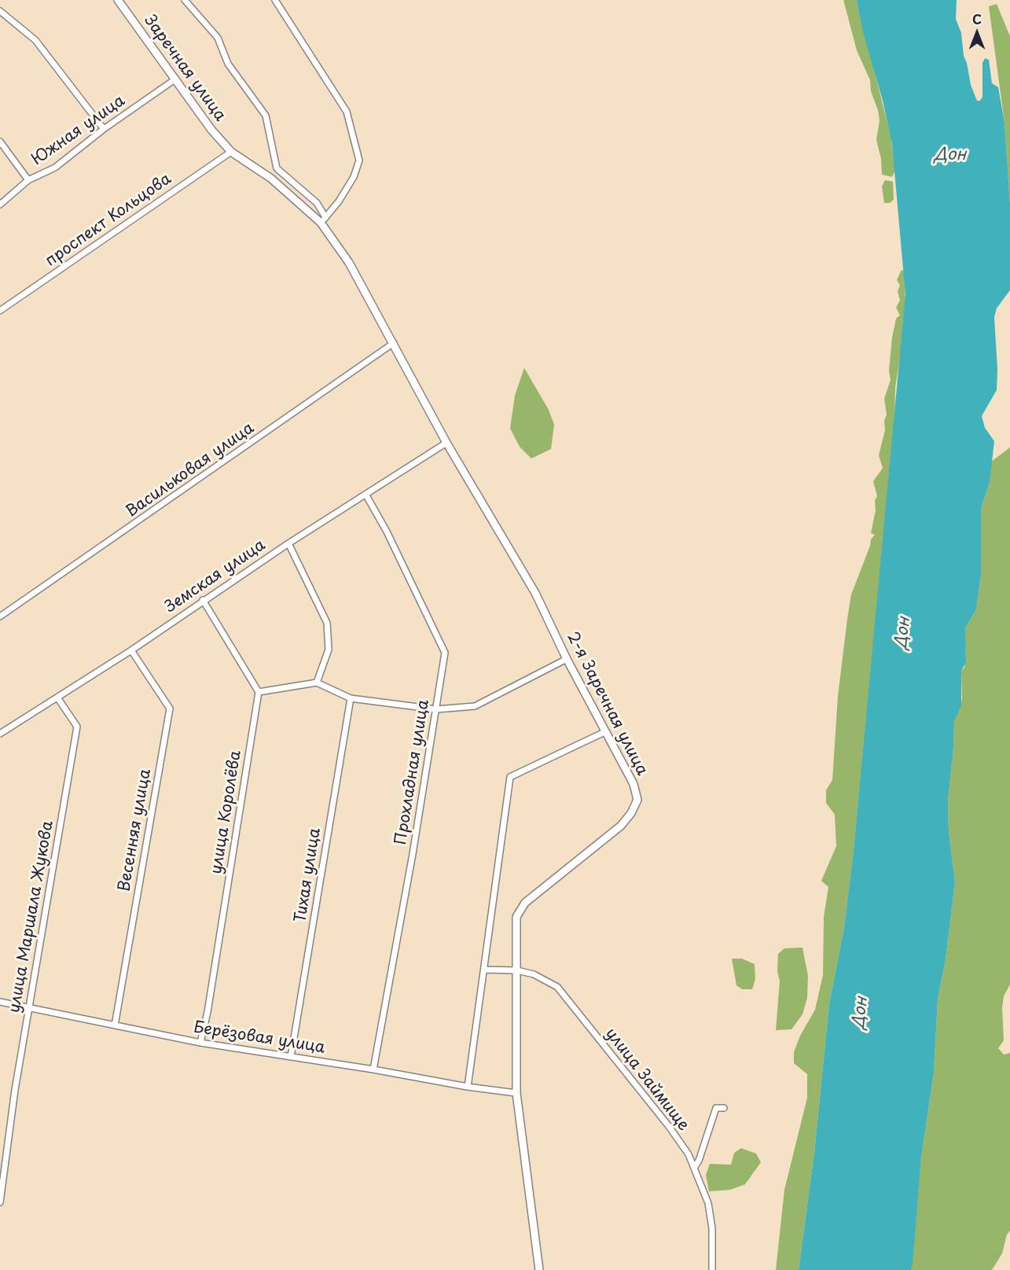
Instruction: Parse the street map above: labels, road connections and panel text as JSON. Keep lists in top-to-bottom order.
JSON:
{
  "streets": {
    "street": [
      "Заречная улица",
      "Южная улица",
      "проспект Кольцова",
      "Васильковая улица",
      "Земская улица",
      "2-я Заречная улица",
      "Прохладная улица",
      "улица Королёва",
      "Весенняя улица",
      "Тихая улица",
      "улица Маршала Жукова",
      "Берёзовая улица",
      "улица Займище"
    ]
  },
  "crossings": [
    ["Заречная улица", "Южная улица"],
    ["Заречная улица", "проспект Кольцова"],
    ["Заречная улица", "2-я Заречная улица"],
    ["Васильковая улица", "2-я Заречная улица"],
    ["Земская улица", "2-я Заречная улица"],
    ["Земская улица", "Прохладная улица"],
    ["Земская улица", "Весенняя улица"],
    ["Земская улица", "улица Маршала Жукова"],
    ["2-я Заречная улица", "Берёзовая улица"],
    ["2-я Заречная улица", "улица Займище"],
    ["Прохладная улица", "Берёзовая улица"],
    ["улица Королёва", "Берёзовая улица"],
    ["Весенняя улица", "Берёзовая улица"],
    ["Тихая улица", "Берёзовая улица"],
    ["улица Маршала Жукова", "Берёзовая улица"]
  ],
  "water": ["Дон"],
  "north": "top"
}
